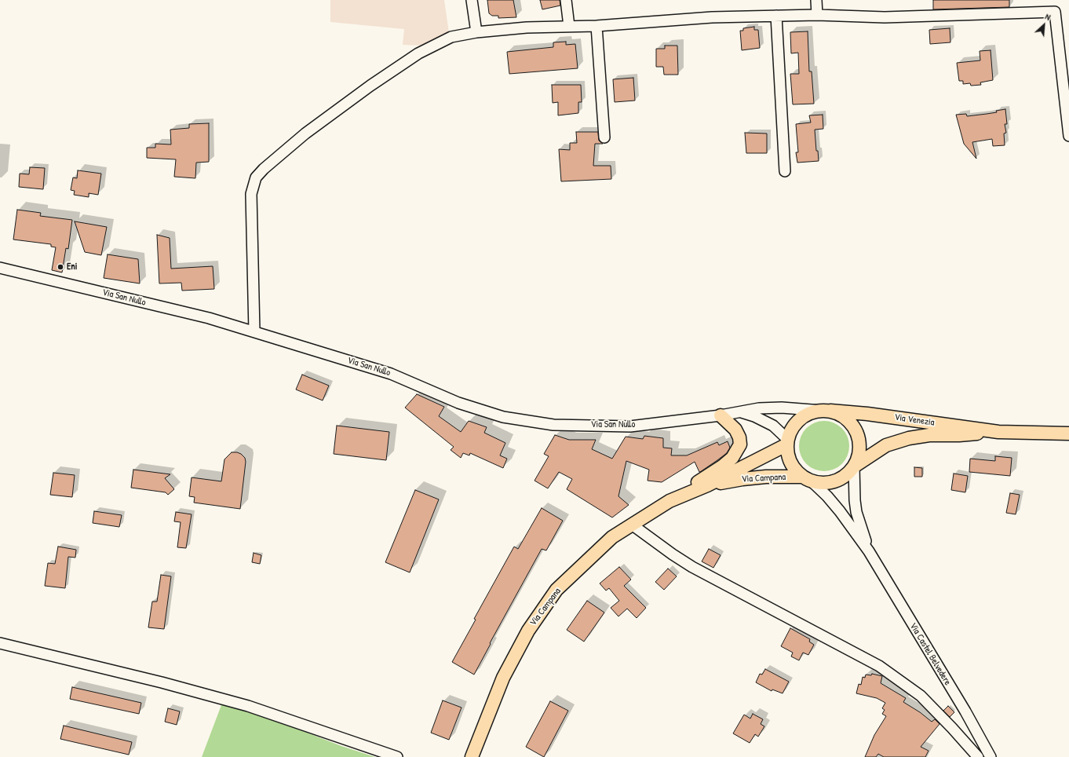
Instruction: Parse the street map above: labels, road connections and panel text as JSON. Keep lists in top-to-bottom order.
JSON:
{
  "streets": {
    "main road": ["Via Venezia", "Via Campana"],
    "street": ["Via San Nullo", "Via Castel Belvedere"]
  },
  "crossings": [
    ["Via San Nullo", "Via Venezia"],
    ["Via San Nullo", "Via Campana"],
    ["Via Venezia", "Via Campana"]
  ],
  "places": ["Eni"],
  "north": "top right"
}
